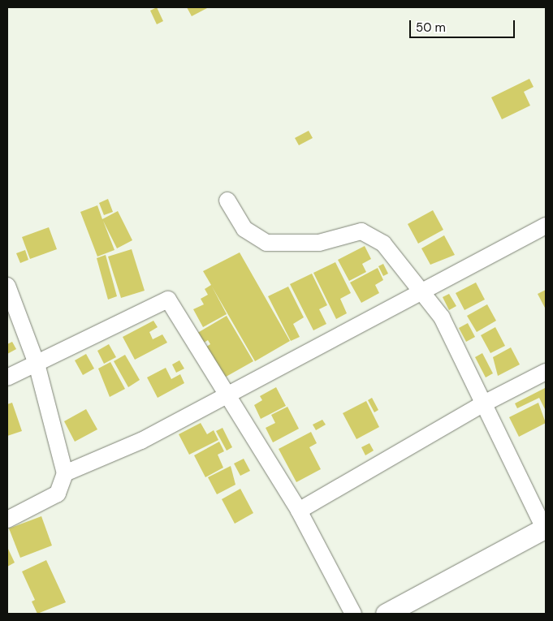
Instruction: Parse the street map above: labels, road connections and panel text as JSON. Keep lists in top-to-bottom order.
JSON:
{
  "scale_bar": "50 m"
}
